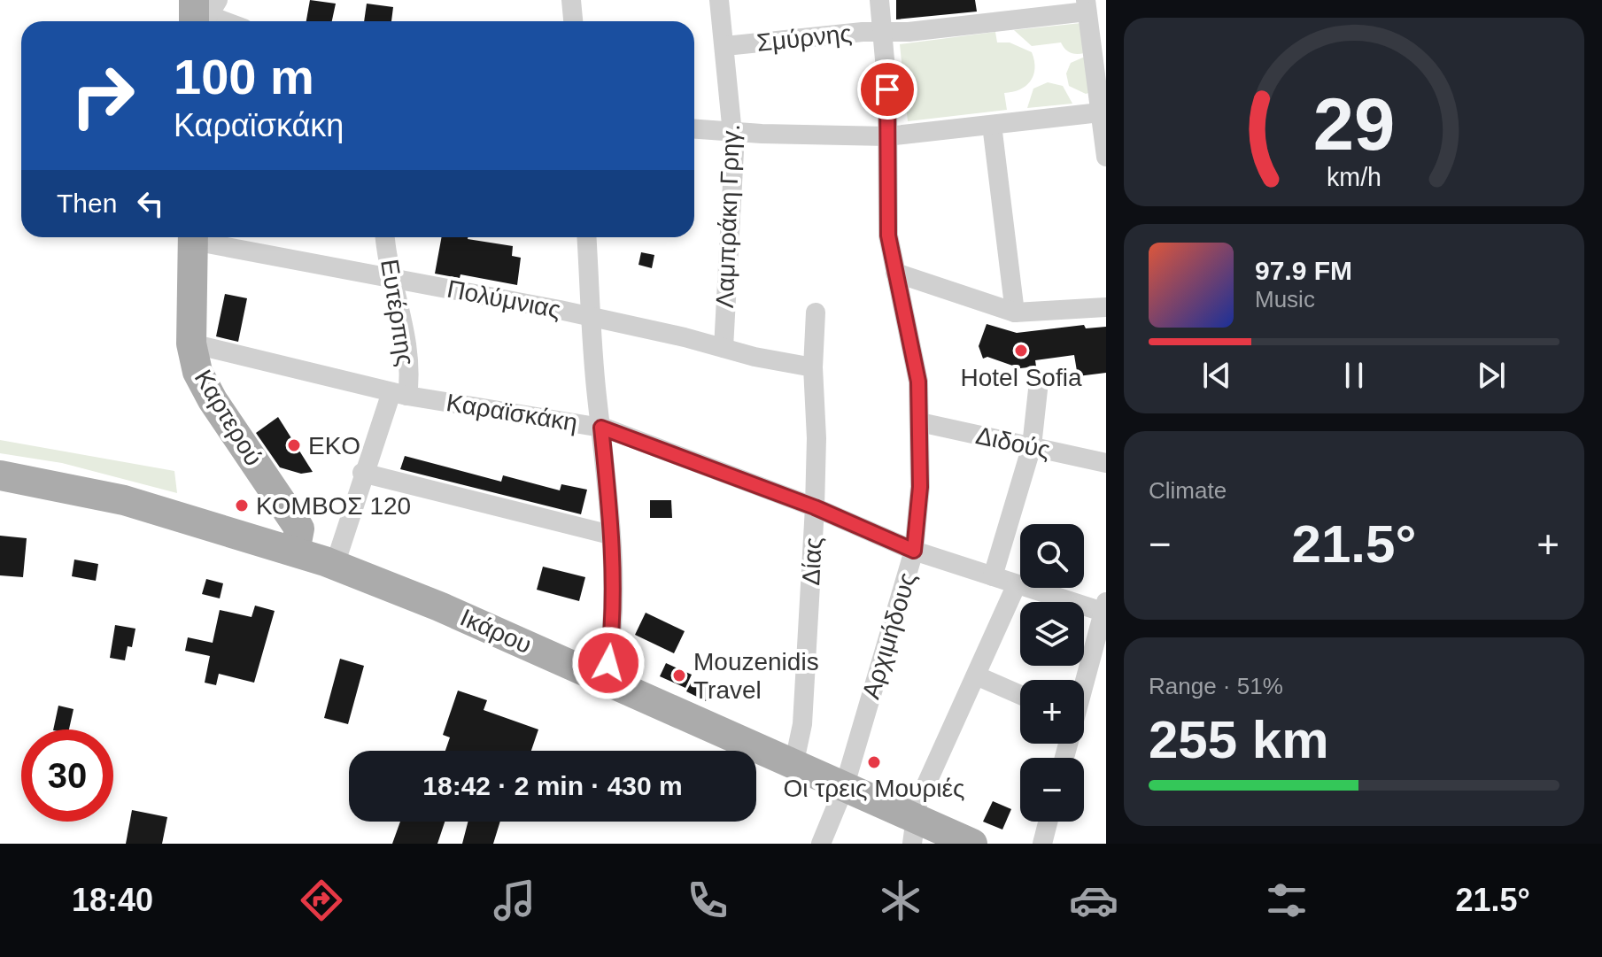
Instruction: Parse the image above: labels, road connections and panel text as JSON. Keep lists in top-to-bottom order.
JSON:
{
  "streets": {
    "main road": ["Καρτερού", "Ικάρου"],
    "street": [
      "Σμύρνης",
      "Λαμπράκη Γρηγ.",
      "Πολύμνιας",
      "Ευτέρπης",
      "Καραϊσκάκη",
      "Διδούς",
      "Δίας",
      "Αρχιμήδους"
    ]
  },
  "crossings": [
    ["Σμύρνης", "Λαμπράκη Γρηγ."],
    ["Σμύρνης", "Αρχιμήδους"],
    ["Λαμπράκη Γρηγ.", "Πολύμνιας"],
    ["Πολύμνιας", "Ευτέρπης"],
    ["Πολύμνιας", "Δίας"],
    ["Ευτέρπης", "Καραϊσκάκη"],
    ["Καραϊσκάκη", "Καρτερού"],
    ["Καραϊσκάκη", "Δίας"],
    ["Καραϊσκάκη", "Αρχιμήδους"],
    ["Καρτερού", "Ικάρου"],
    ["Διδούς", "Αρχιμήδους"],
    ["Δίας", "Ικάρου"],
    ["Ικάρου", "Αρχιμήδους"]
  ],
  "places": [
    "Hotel Sofia",
    "EKO",
    "ΚΟΜΒΟΣ 120",
    "Mouzenidis Travel",
    "Οι τρεις Μουριές"
  ],
  "page": {
    "turn": ["100 m", "Καραϊσκάκη"],
    "then": "Then",
    "song": ["97.9 FM", "Music"],
    "tile": [
      "Climate",
      ["Range · 51%", "255 km"]
    ],
    "heat": ["−", "21.5°", "+"],
    "map_buttons": ["+", "−"],
    "limit": "30",
    "trip": "18:42 · 2 min · 430 m",
    "tabs": ["18:40", "21.5°"],
    "gauge": ["29", "km/h"]
  }
}
